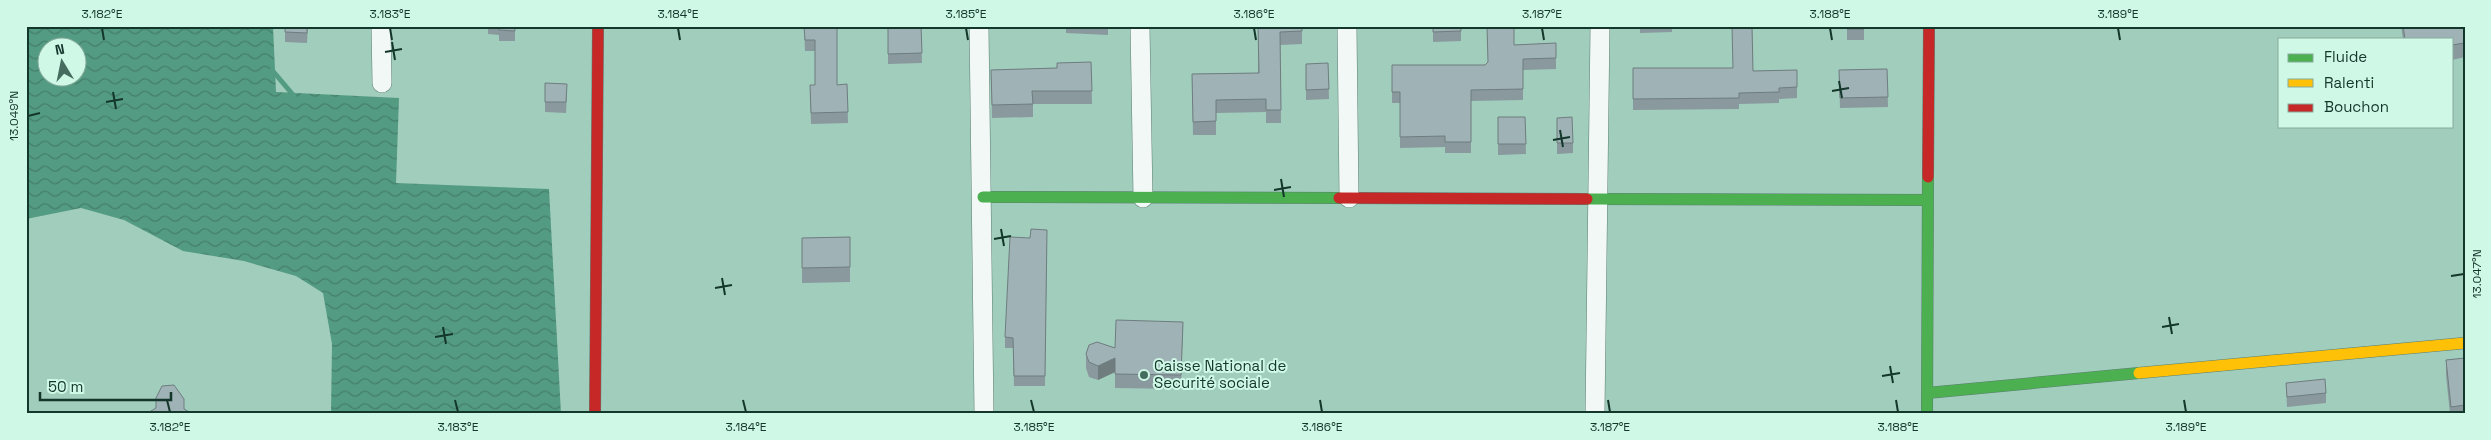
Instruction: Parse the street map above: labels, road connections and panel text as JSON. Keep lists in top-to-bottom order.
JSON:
{
  "places": ["Caisse National de Securité sociale"],
  "legend": ["Fluide", "Ralenti", "Bouchon"],
  "scale_bar": "50 m",
  "north": "top",
  "coordinates": [
    "3.182°E",
    "3.183°E",
    "3.184°E",
    "3.185°E",
    "3.186°E",
    "3.187°E",
    "3.188°E",
    "3.189°E",
    "13.049°N",
    "13.047°N"
  ]
}
